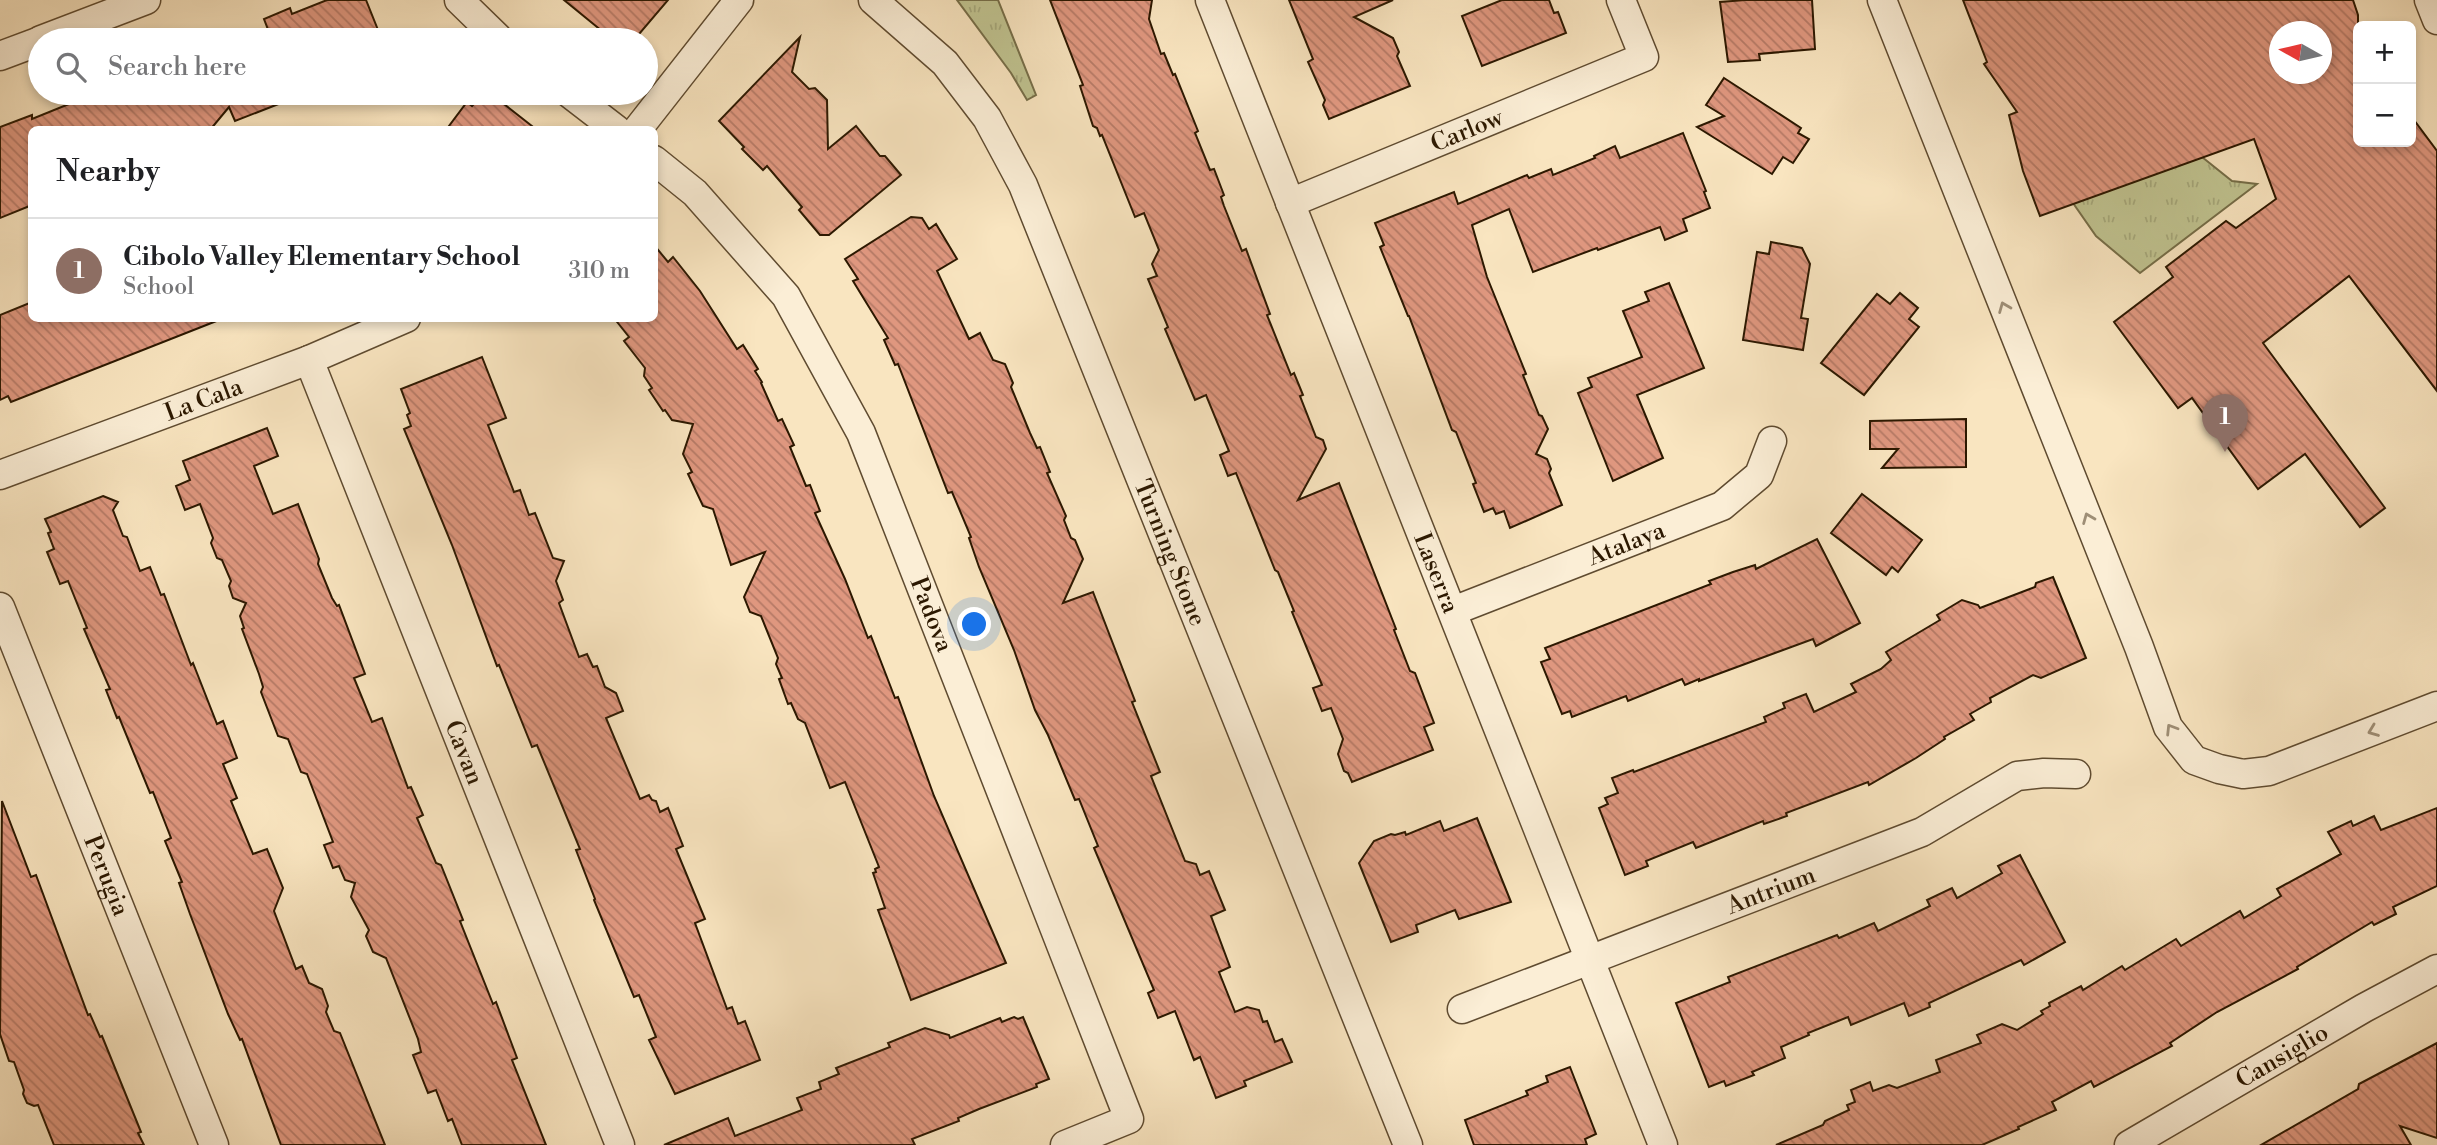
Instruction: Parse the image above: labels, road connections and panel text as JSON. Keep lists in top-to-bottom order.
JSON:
{
  "streets": {
    "street": [
      "Carlow",
      "La Cala",
      "Atalaya",
      "Turning Stone",
      "Laserra",
      "Padova",
      "Cavan",
      "Perugia",
      "Antrium",
      "Cansiglio"
    ]
  },
  "crossings": [
    ["Carlow", "Laserra"],
    ["La Cala", "Cavan"],
    ["Atalaya", "Laserra"],
    ["Laserra", "Antrium"]
  ],
  "north": "left",
  "page": {
    "map_buttons": ["+", "−"],
    "search": "Search here",
    "heading": "Nearby",
    "list": [
      {
        "mark": "1",
        "name": "Cibolo Valley Elementary School",
        "note": "School",
        "value": "310 m"
      }
    ],
    "pins": "1"
  }
}
